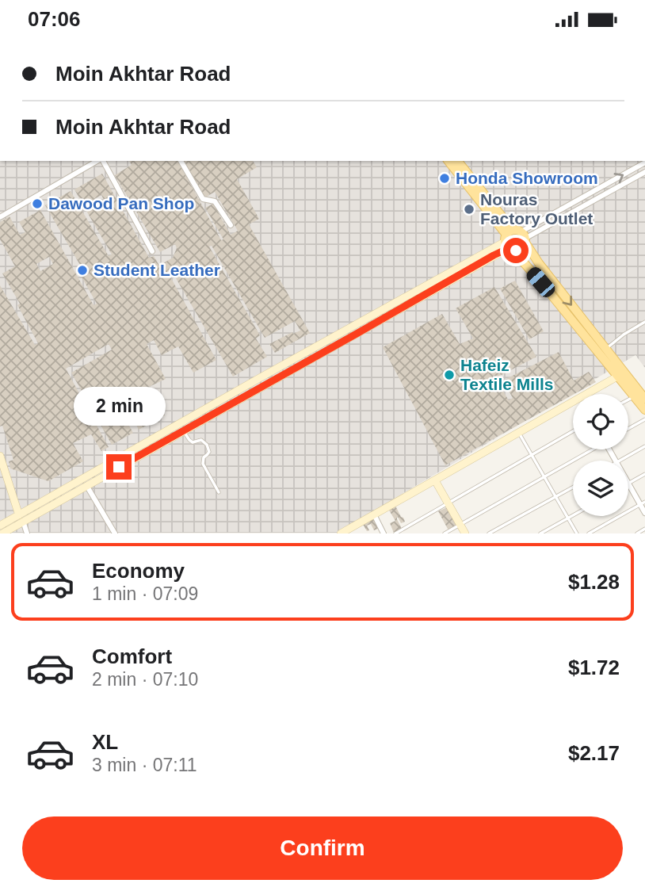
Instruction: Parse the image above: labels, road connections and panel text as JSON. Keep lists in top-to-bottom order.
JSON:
{
  "places": [
    "Honda Showroom",
    "Dawood Pan Shop",
    "Nouras Factory Outlet",
    "Student Leather",
    "Hafeiz Textile Mills"
  ],
  "page": {
    "status": "07:06",
    "banner": ["Moin Akhtar Road", "Moin Akhtar Road"],
    "bubble": "2 min",
    "list": [
      {
        "name": "Economy",
        "note": "1 min · 07:09",
        "value": "$1.28"
      },
      {
        "name": "Comfort",
        "note": "2 min · 07:10",
        "value": "$1.72"
      },
      {
        "name": "XL",
        "note": "3 min · 07:11",
        "value": "$2.17"
      }
    ],
    "buttons": "Confirm"
  }
}
